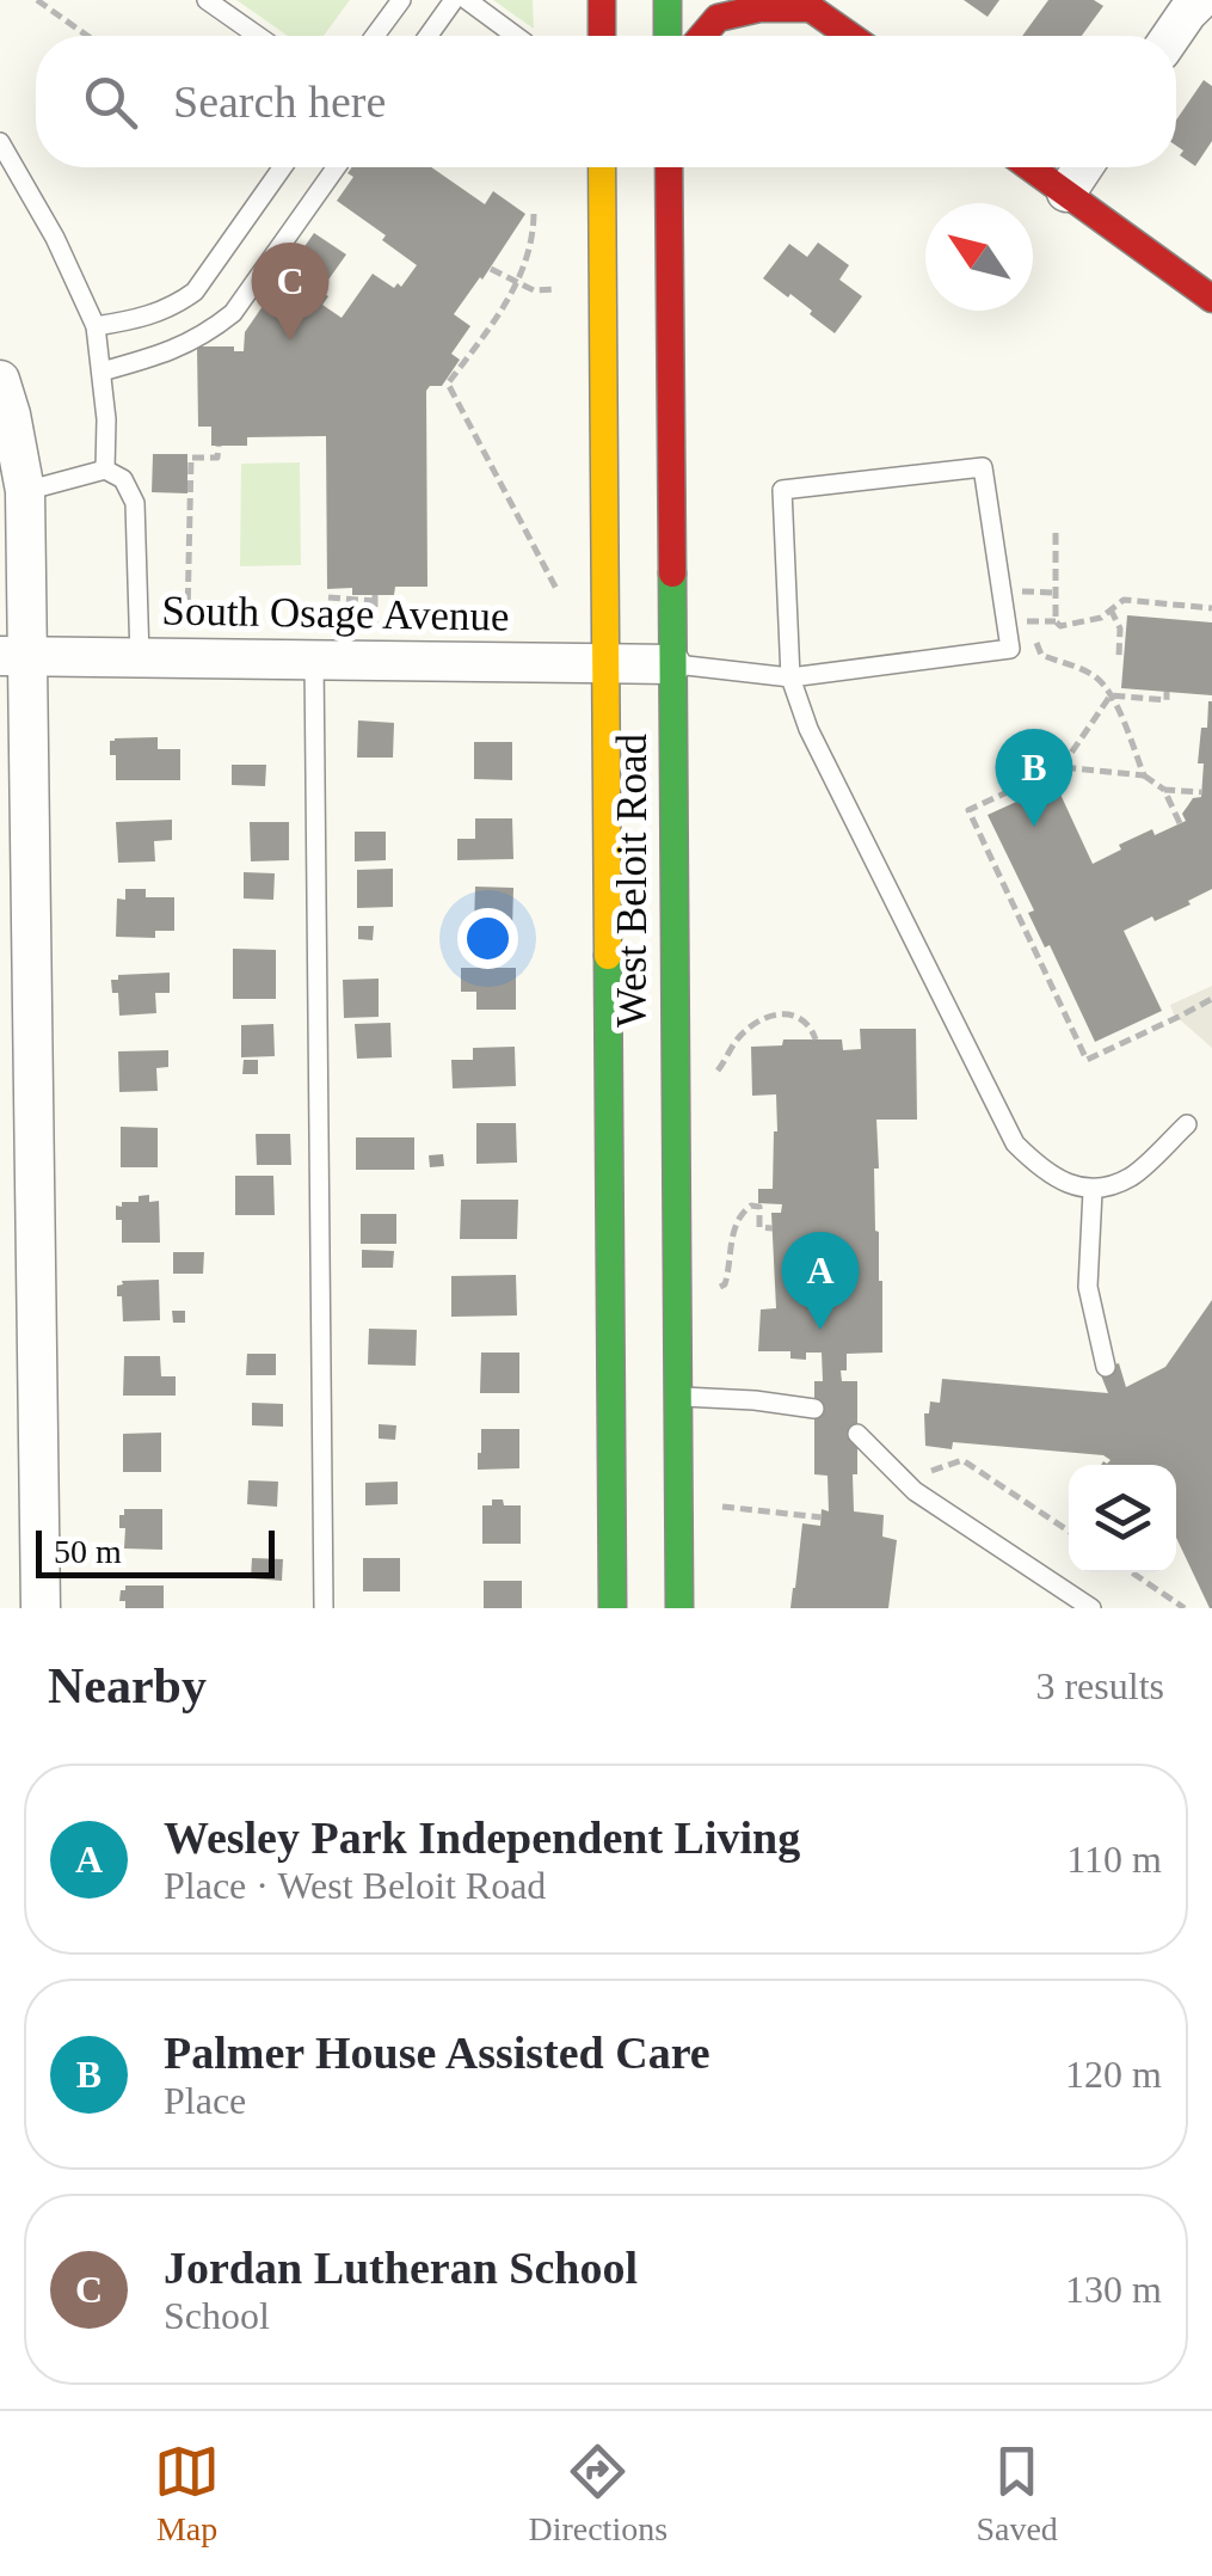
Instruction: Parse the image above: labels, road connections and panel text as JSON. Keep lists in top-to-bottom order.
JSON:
{
  "streets": {
    "main road": ["West Beloit Road"],
    "street": ["South Osage Avenue"]
  },
  "crossings": [
    ["South Osage Avenue", "West Beloit Road"]
  ],
  "scale_bar": "50 m",
  "north": "top left",
  "page": {
    "search": "Search here",
    "pins": ["C", "B", "A"],
    "scale": "50 m",
    "heading": ["Nearby", "3 results"],
    "list": [
      {
        "mark": "A",
        "name": "Wesley Park Independent Living",
        "note": "Place · West Beloit Road",
        "value": "110 m"
      },
      {
        "mark": "B",
        "name": "Palmer House Assisted Care",
        "note": "Place",
        "value": "120 m"
      },
      {
        "mark": "C",
        "name": "Jordan Lutheran School",
        "note": "School",
        "value": "130 m"
      }
    ],
    "nav": ["Map", "Directions", "Saved"]
  }
}
